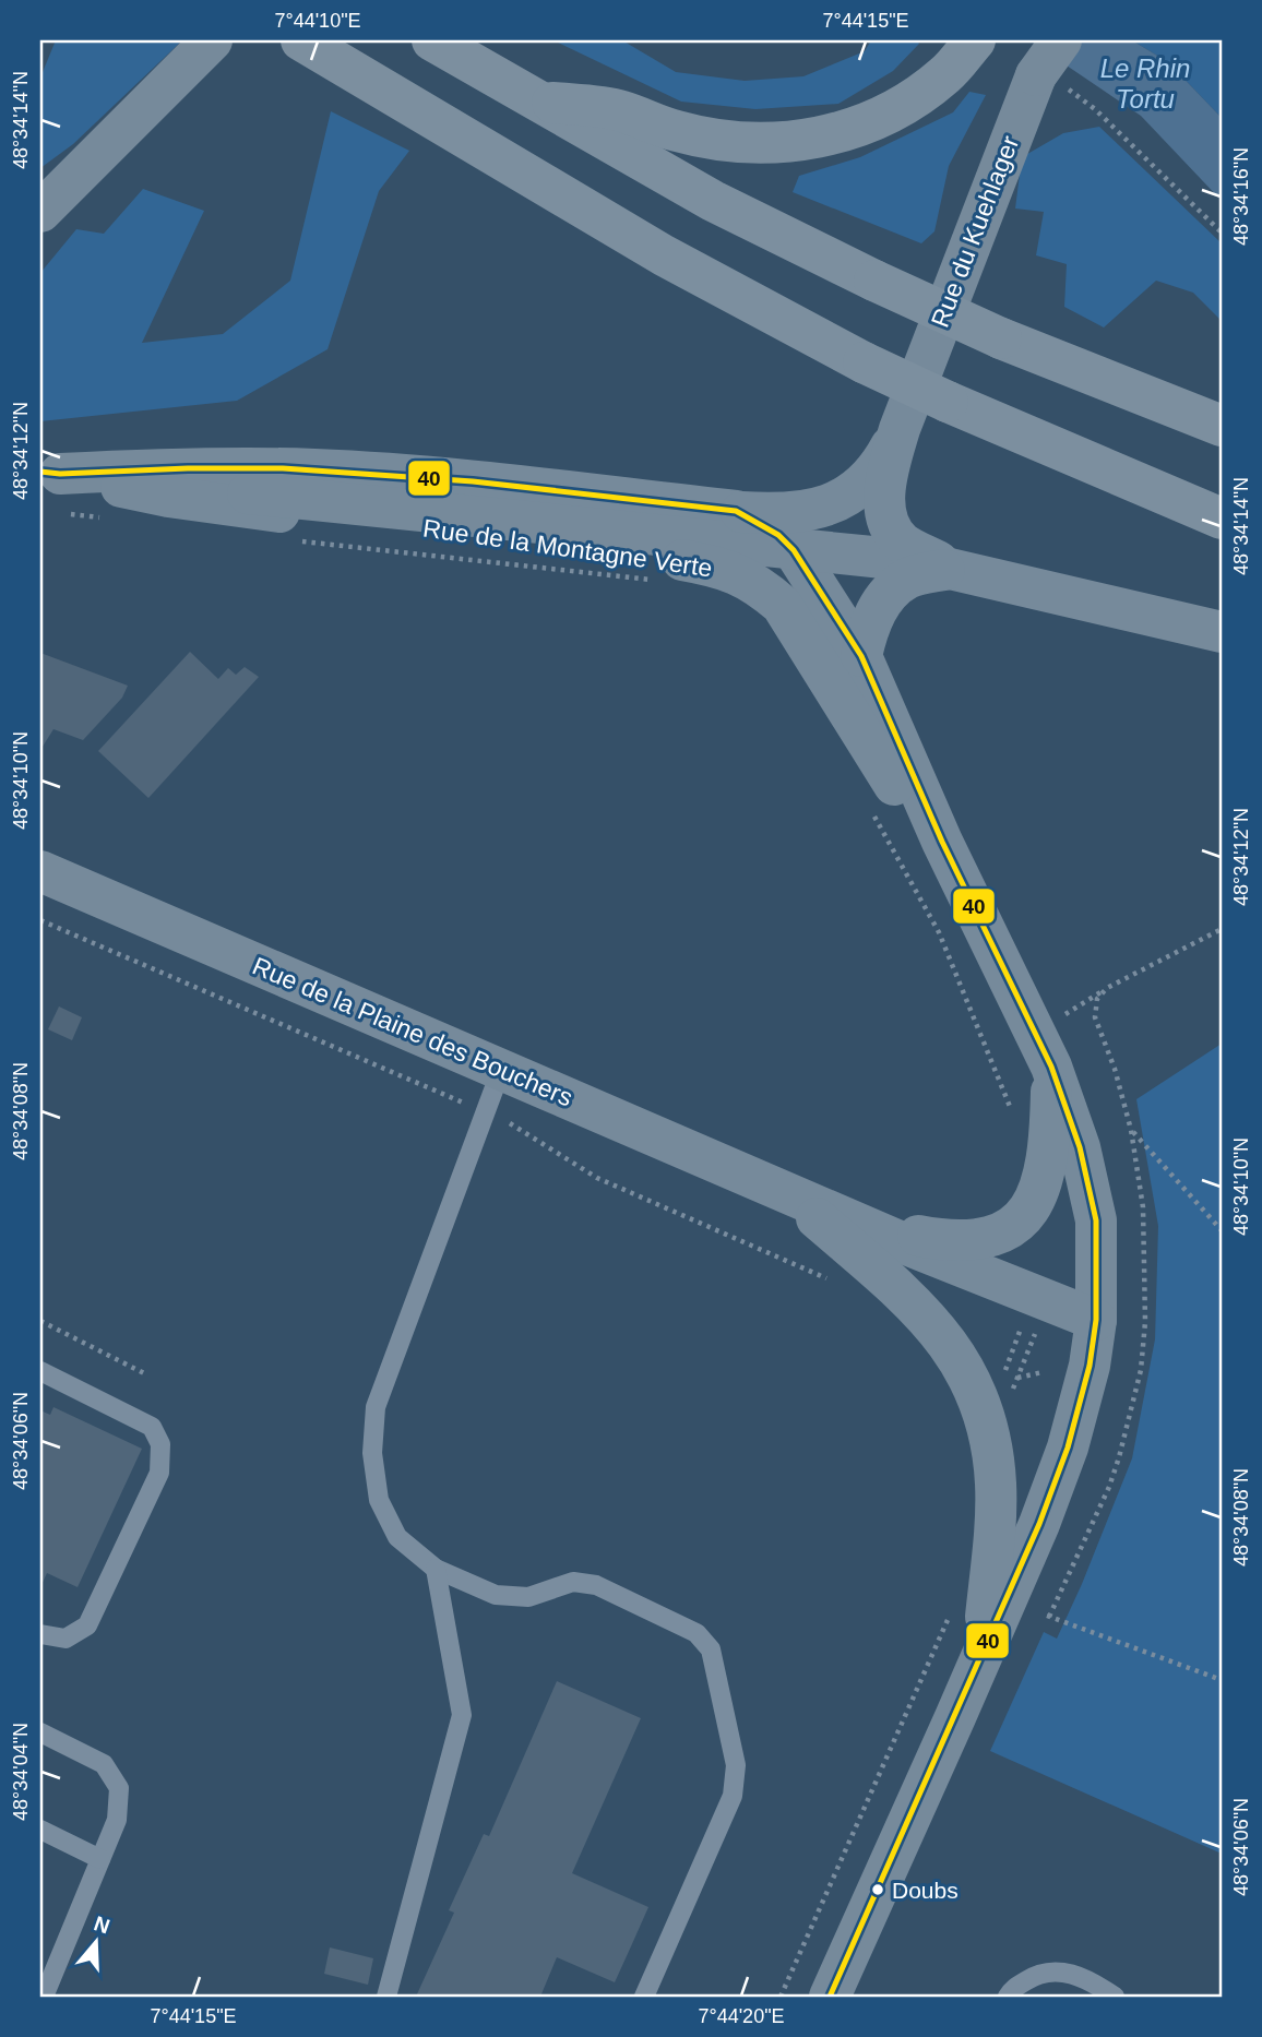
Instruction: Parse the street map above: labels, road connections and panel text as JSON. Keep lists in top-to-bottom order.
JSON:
{
  "streets": {
    "street": ["Rue du Kuehlager", "Rue de la Montagne Verte", "Rue de la Plaine des Bouchers"]
  },
  "crossings": [
    ["Rue du Kuehlager", "Rue de la Montagne Verte"],
    ["Rue de la Montagne Verte", "Rue de la Plaine des Bouchers"]
  ],
  "water": ["Le Rhin Tortu"],
  "places": ["Doubs"],
  "lines": ["transit line 40"],
  "north": "top",
  "coordinates": [
    "7°44'10\"E",
    "7°44'15\"E",
    "48°34'14\"N",
    "48°34'16\"N",
    "48°34'12\"N",
    "48°34'10\"N",
    "48°34'08\"N",
    "48°34'06\"N",
    "48°34'04\"N",
    "7°44'20\"E"
  ]
}
